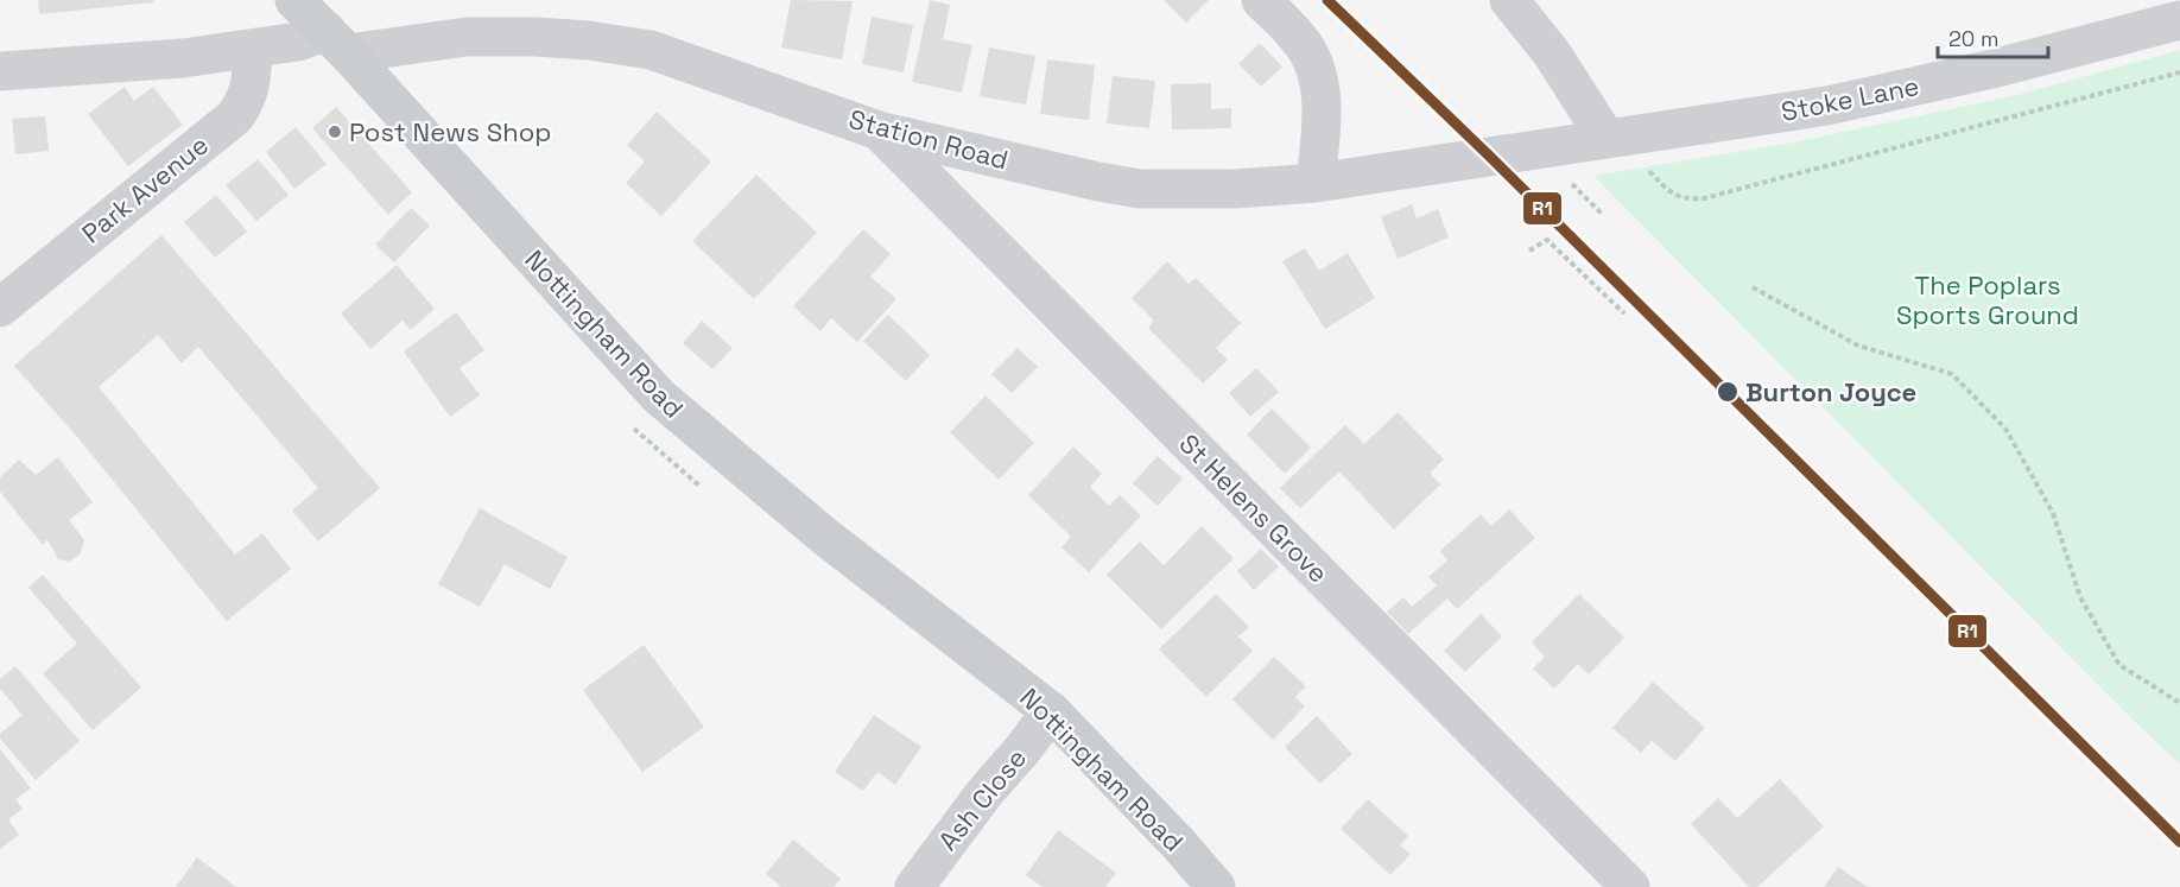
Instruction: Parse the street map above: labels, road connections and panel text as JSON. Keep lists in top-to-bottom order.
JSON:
{
  "streets": {
    "main road": ["Nottingham Road"],
    "street": [
      "Stoke Lane",
      "Station Road",
      "Park Avenue",
      "St Helens Grove",
      "Ash Close"
    ]
  },
  "crossings": [
    ["Stoke Lane", "Station Road"],
    ["Station Road", "Nottingham Road"],
    ["Station Road", "St Helens Grove"],
    ["Nottingham Road", "Ash Close"]
  ],
  "parks": ["The Poplars Sports Ground"],
  "places": ["Post News Shop", "Burton Joyce"],
  "lines": ["transit line R1"],
  "scale_bar": "20 m"
}
